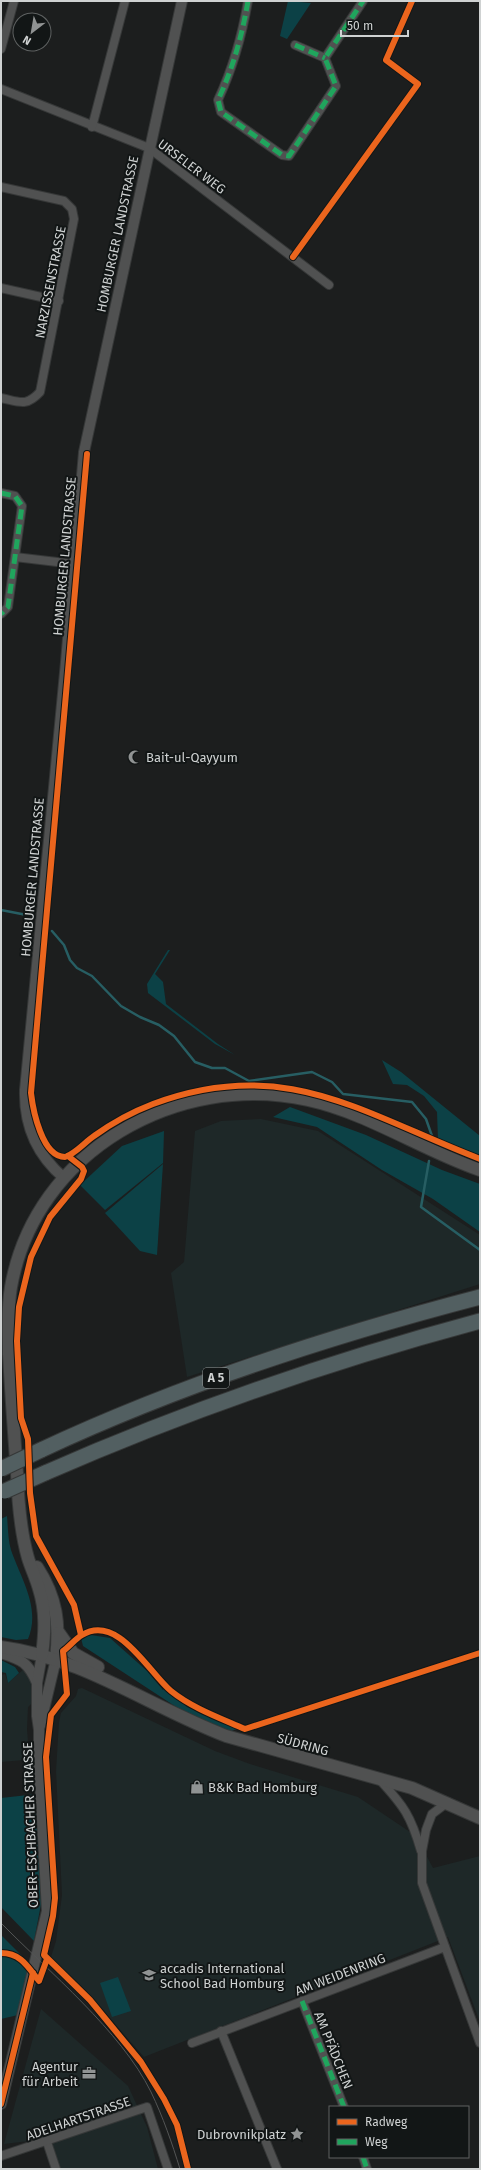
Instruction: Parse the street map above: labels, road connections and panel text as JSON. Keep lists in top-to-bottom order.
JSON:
{
  "streets": {
    "highway": ["A 5"],
    "main road": ["SÜDRING"],
    "street": [
      "URSELER WEG",
      "HOMBURGER LANDSTRASSE",
      "NARZISSENSTRASSE",
      "OBER-ESCHBACHER STRASSE",
      "AM WEIDENRING",
      "AM PFÄDCHEN",
      "ADELHARTSTRASSE"
    ]
  },
  "crossings": [
    ["URSELER WEG", "HOMBURGER LANDSTRASSE"],
    ["AM WEIDENRING", "AM PFÄDCHEN"]
  ],
  "places": {
    "mosque": ["Bait-ul-Qayyum"],
    "shop": ["B&K Bad Homburg"],
    "school or university": ["accadis International School Bad Homburg"],
    "office": ["Agentur für Arbeit"],
    "place": ["Dubrovnikplatz"]
  },
  "legend": ["Radweg", "Weg"],
  "scale_bar": "50 m",
  "north": "bottom left"
}
